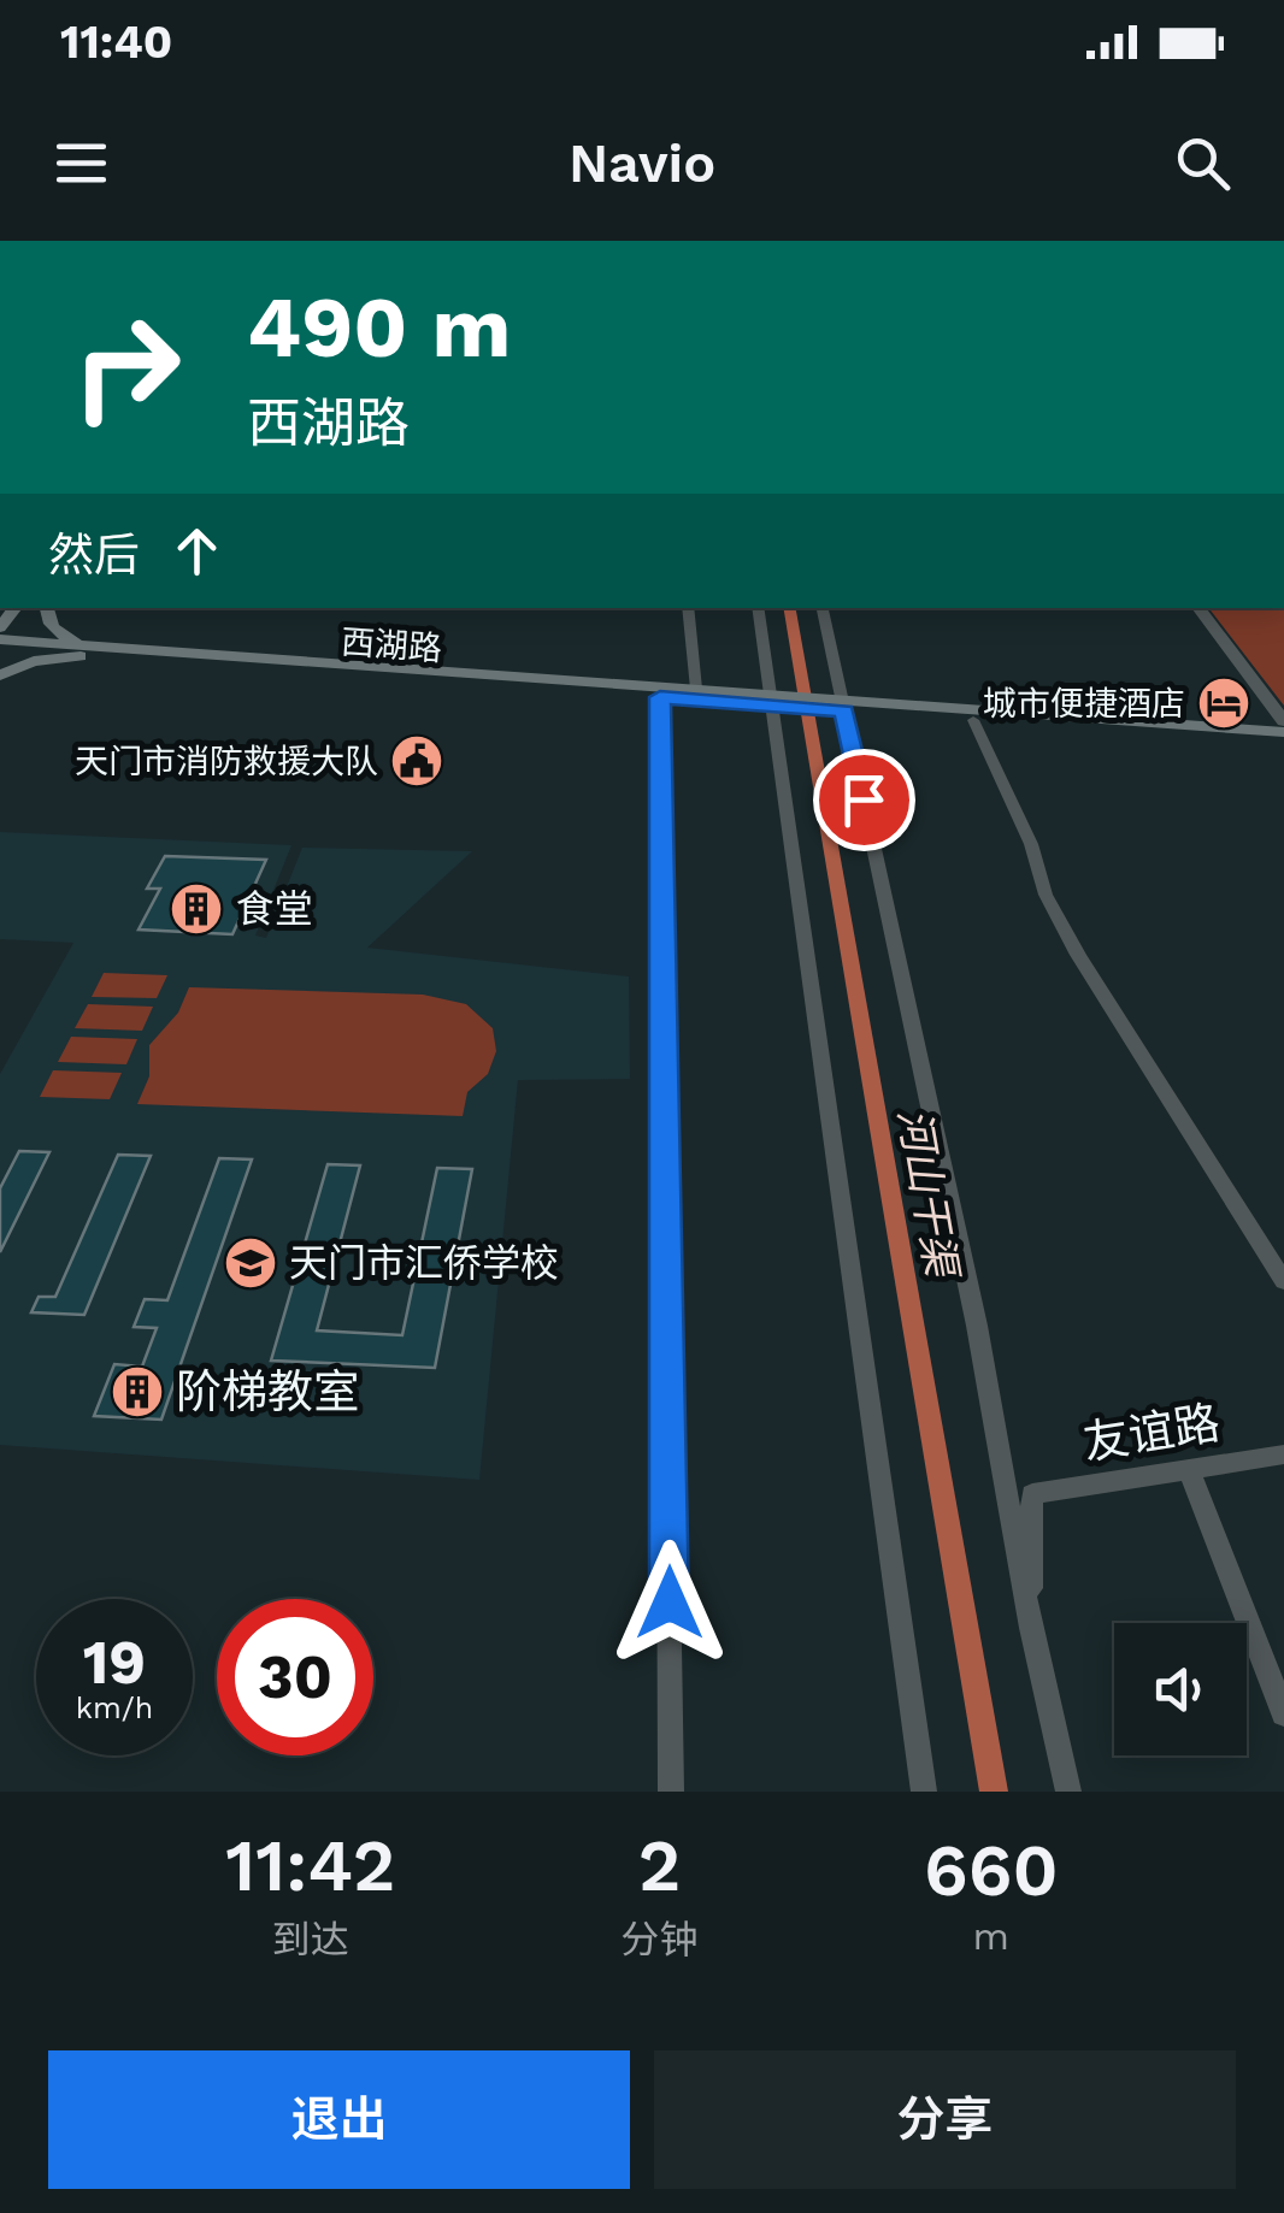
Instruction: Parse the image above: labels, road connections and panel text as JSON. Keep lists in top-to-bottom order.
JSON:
{
  "streets": {
    "main road": ["西湖路"],
    "street": ["友谊路"]
  },
  "water": ["河山干渠"],
  "places": {
    "hotel": ["城市便捷酒店"],
    "public building": ["天门市消防救援大队"],
    "building": ["食堂", "阶梯教室"],
    "school or university": ["天门市汇侨学校"]
  },
  "page": {
    "status": "11:40",
    "header": "Navio",
    "turn": ["490 m", "西湖路"],
    "then": "然后",
    "speed": "19 km/h",
    "limit": "30",
    "eta": [
      "11:42",
      "到达",
      "2",
      "分钟",
      "660",
      "m"
    ],
    "buttons": ["退出", "分享"]
  }
}
